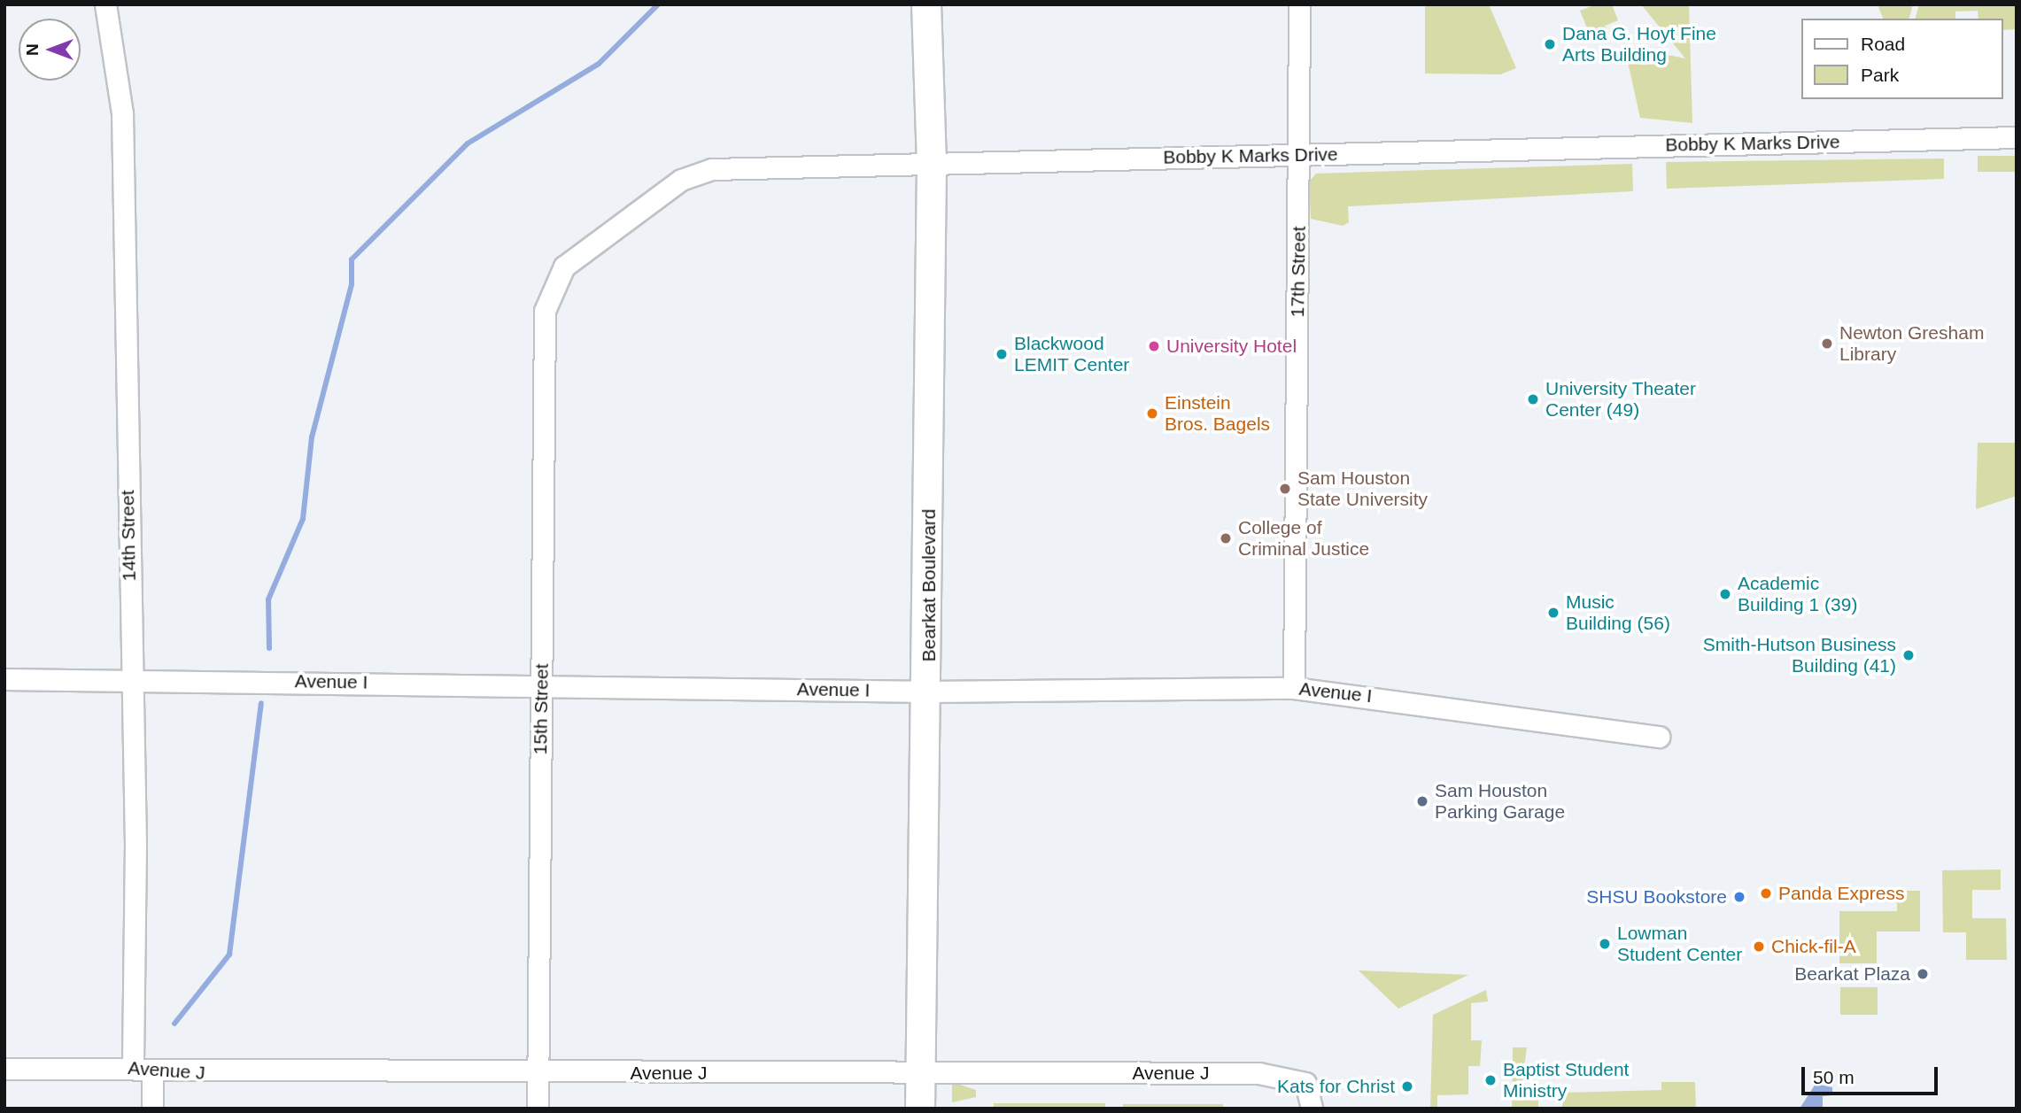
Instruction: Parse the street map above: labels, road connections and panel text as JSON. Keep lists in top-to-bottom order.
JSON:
{
  "streets": {
    "street": [
      "Bobby K Marks Drive",
      "17th Street",
      "14th Street",
      "Bearkat Boulevard",
      "Avenue I",
      "15th Street",
      "Avenue J"
    ]
  },
  "crossings": [
    ["Bobby K Marks Drive", "17th Street"],
    ["Bobby K Marks Drive", "Bearkat Boulevard"],
    ["Bobby K Marks Drive", "15th Street"],
    ["17th Street", "Avenue I"],
    ["14th Street", "Avenue I"],
    ["14th Street", "Avenue J"],
    ["Bearkat Boulevard", "Avenue I"],
    ["Bearkat Boulevard", "Avenue J"],
    ["Avenue I", "15th Street"],
    ["15th Street", "Avenue J"]
  ],
  "places": [
    "Dana G. Hoyt Fine Arts Building",
    "Newton Gresham Library",
    "University Hotel",
    "Blackwood LEMIT Center",
    "University Theater Center (49)",
    "Einstein Bros. Bagels",
    "Sam Houston State University",
    "College of Criminal Justice",
    "Academic Building 1 (39)",
    "Music Building (56)",
    "Smith-Hutson Business Building (41)",
    "Sam Houston Parking Garage",
    "Panda Express",
    "SHSU Bookstore",
    "Lowman Student Center",
    "Chick-fil-A",
    "Bearkat Plaza",
    "Baptist Student Ministry",
    "Kats for Christ"
  ],
  "legend": ["Road", "Park"],
  "scale_bar": "50 m",
  "north": "left"
}
